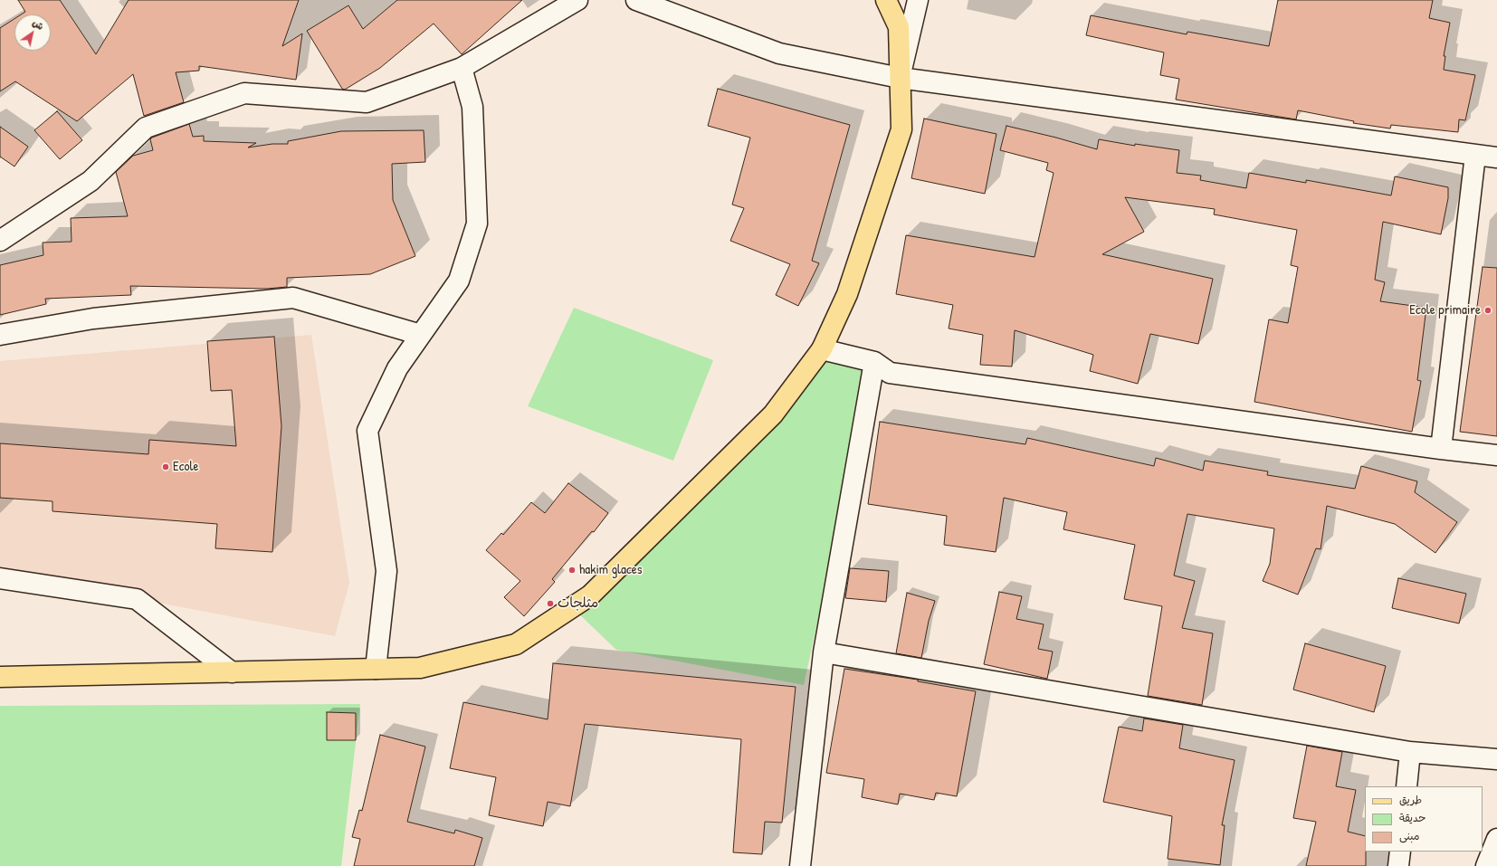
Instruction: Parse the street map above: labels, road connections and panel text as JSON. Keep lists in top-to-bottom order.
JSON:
{
  "places": [
    "Ecole primaire",
    "Ecole",
    "hakim glaces",
    "مثلجات"
  ],
  "legend": ["طريق", "حديقة", "مبنى"],
  "north": "top right"
}
